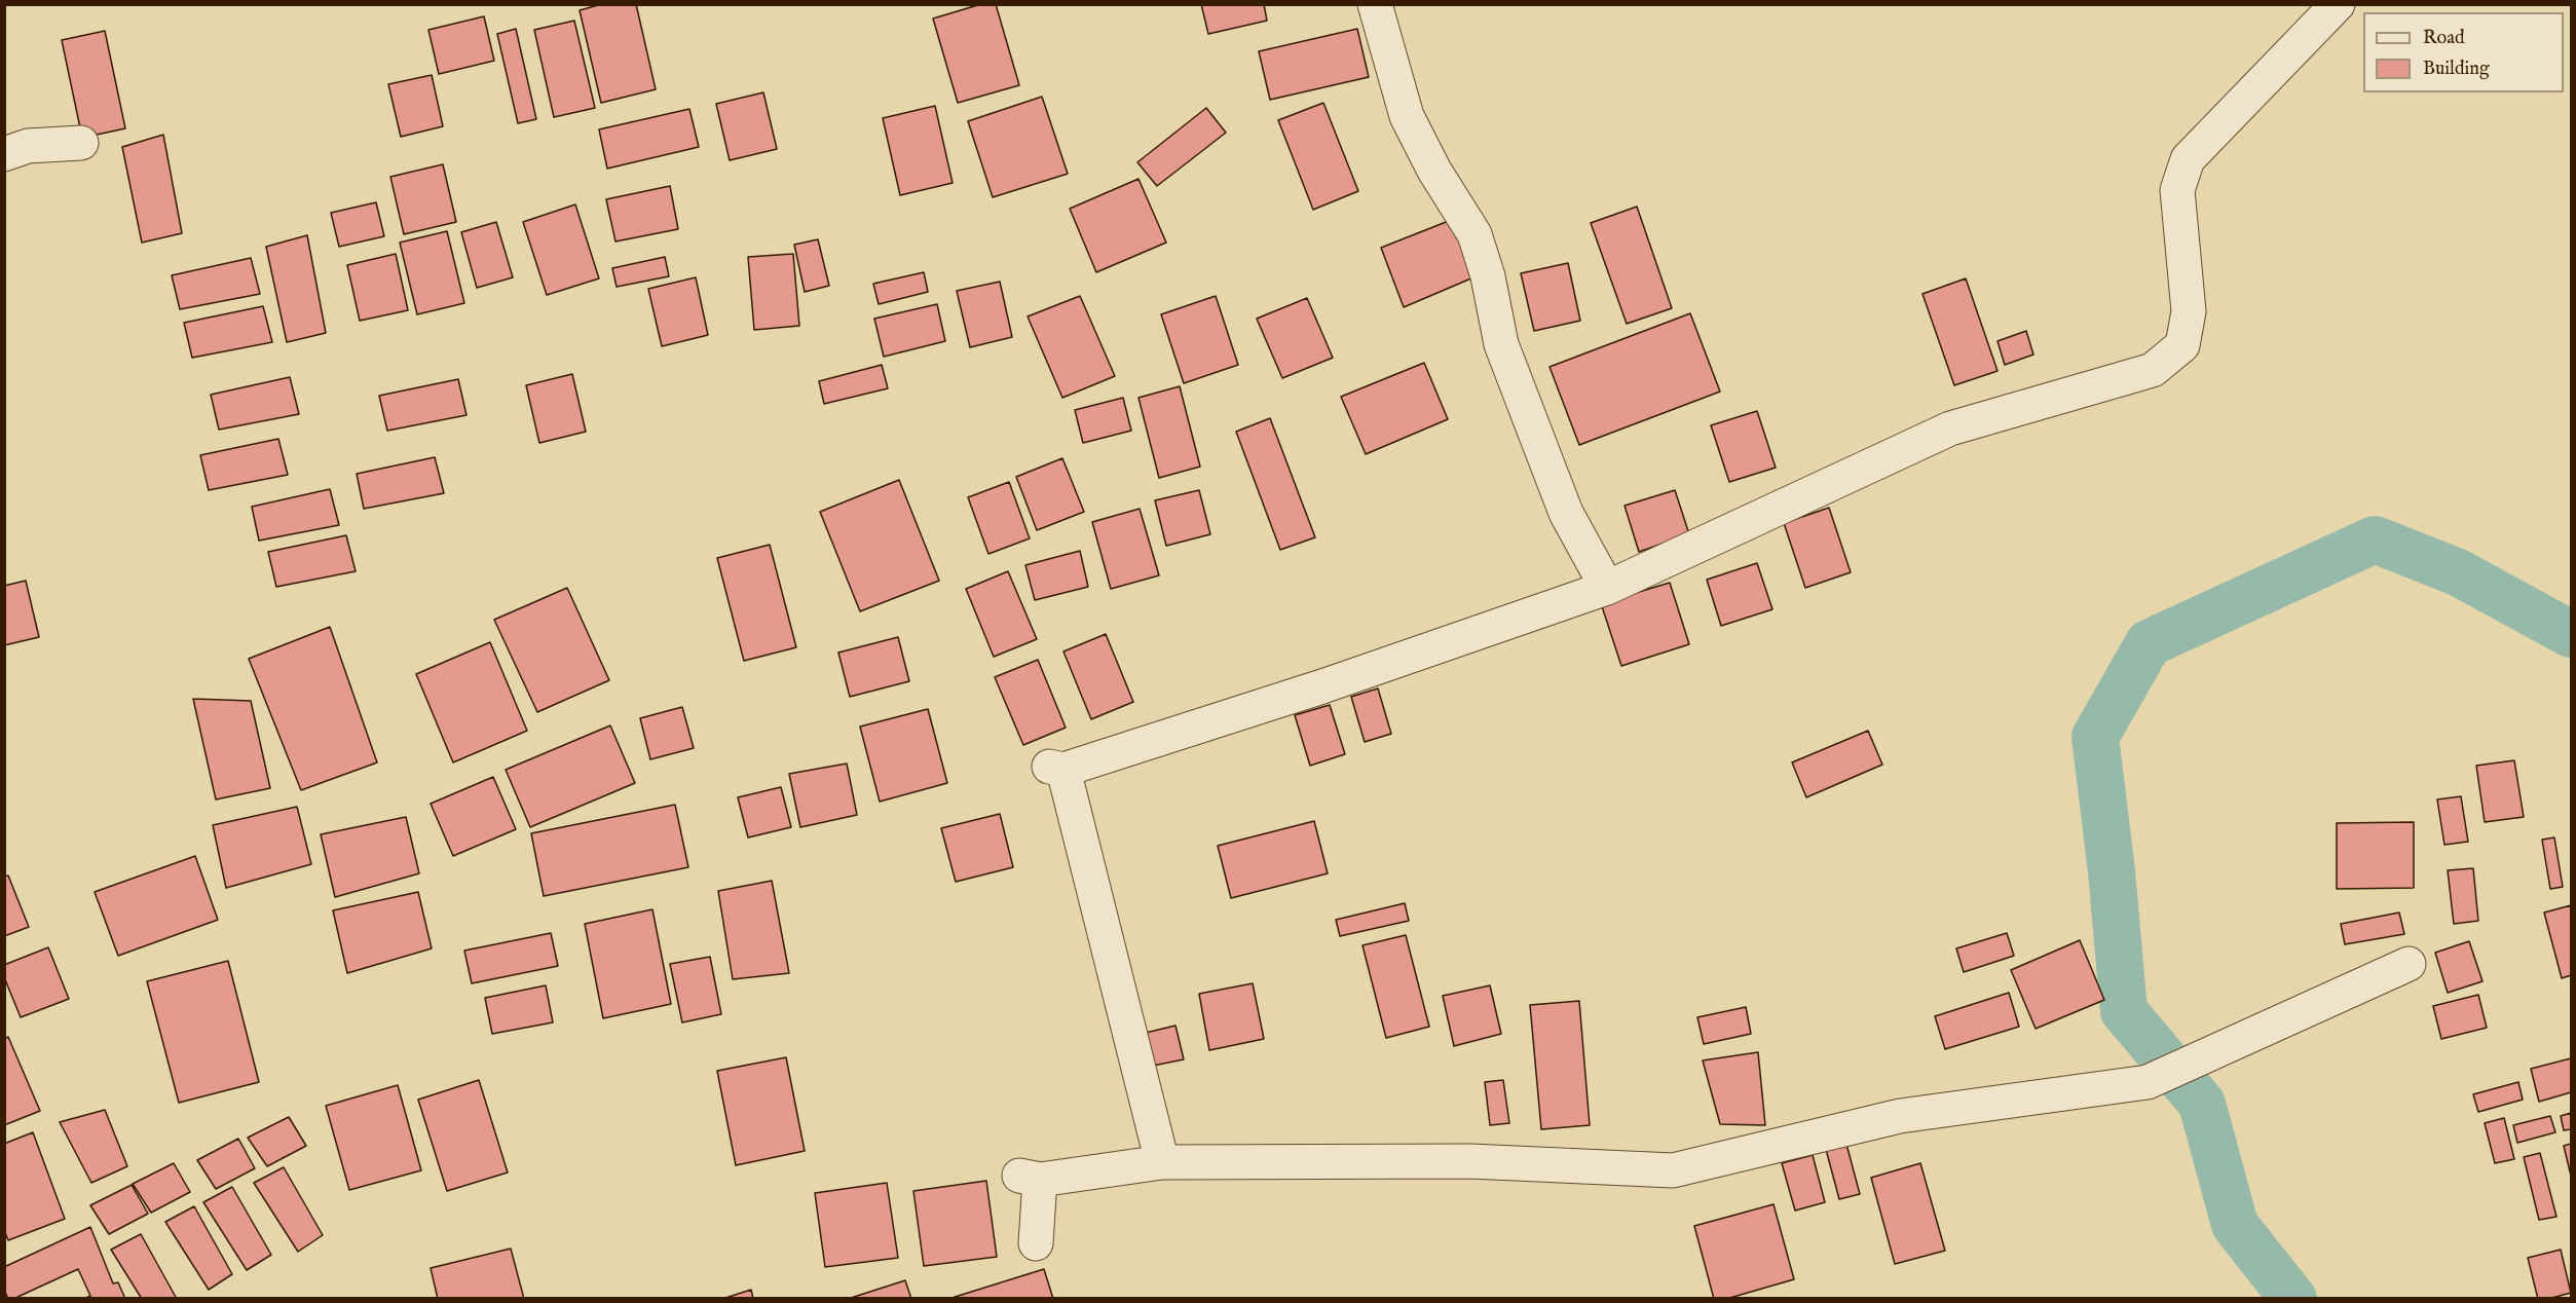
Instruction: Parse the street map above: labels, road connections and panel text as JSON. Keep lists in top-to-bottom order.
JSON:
{
  "legend": ["Road", "Building"]
}
